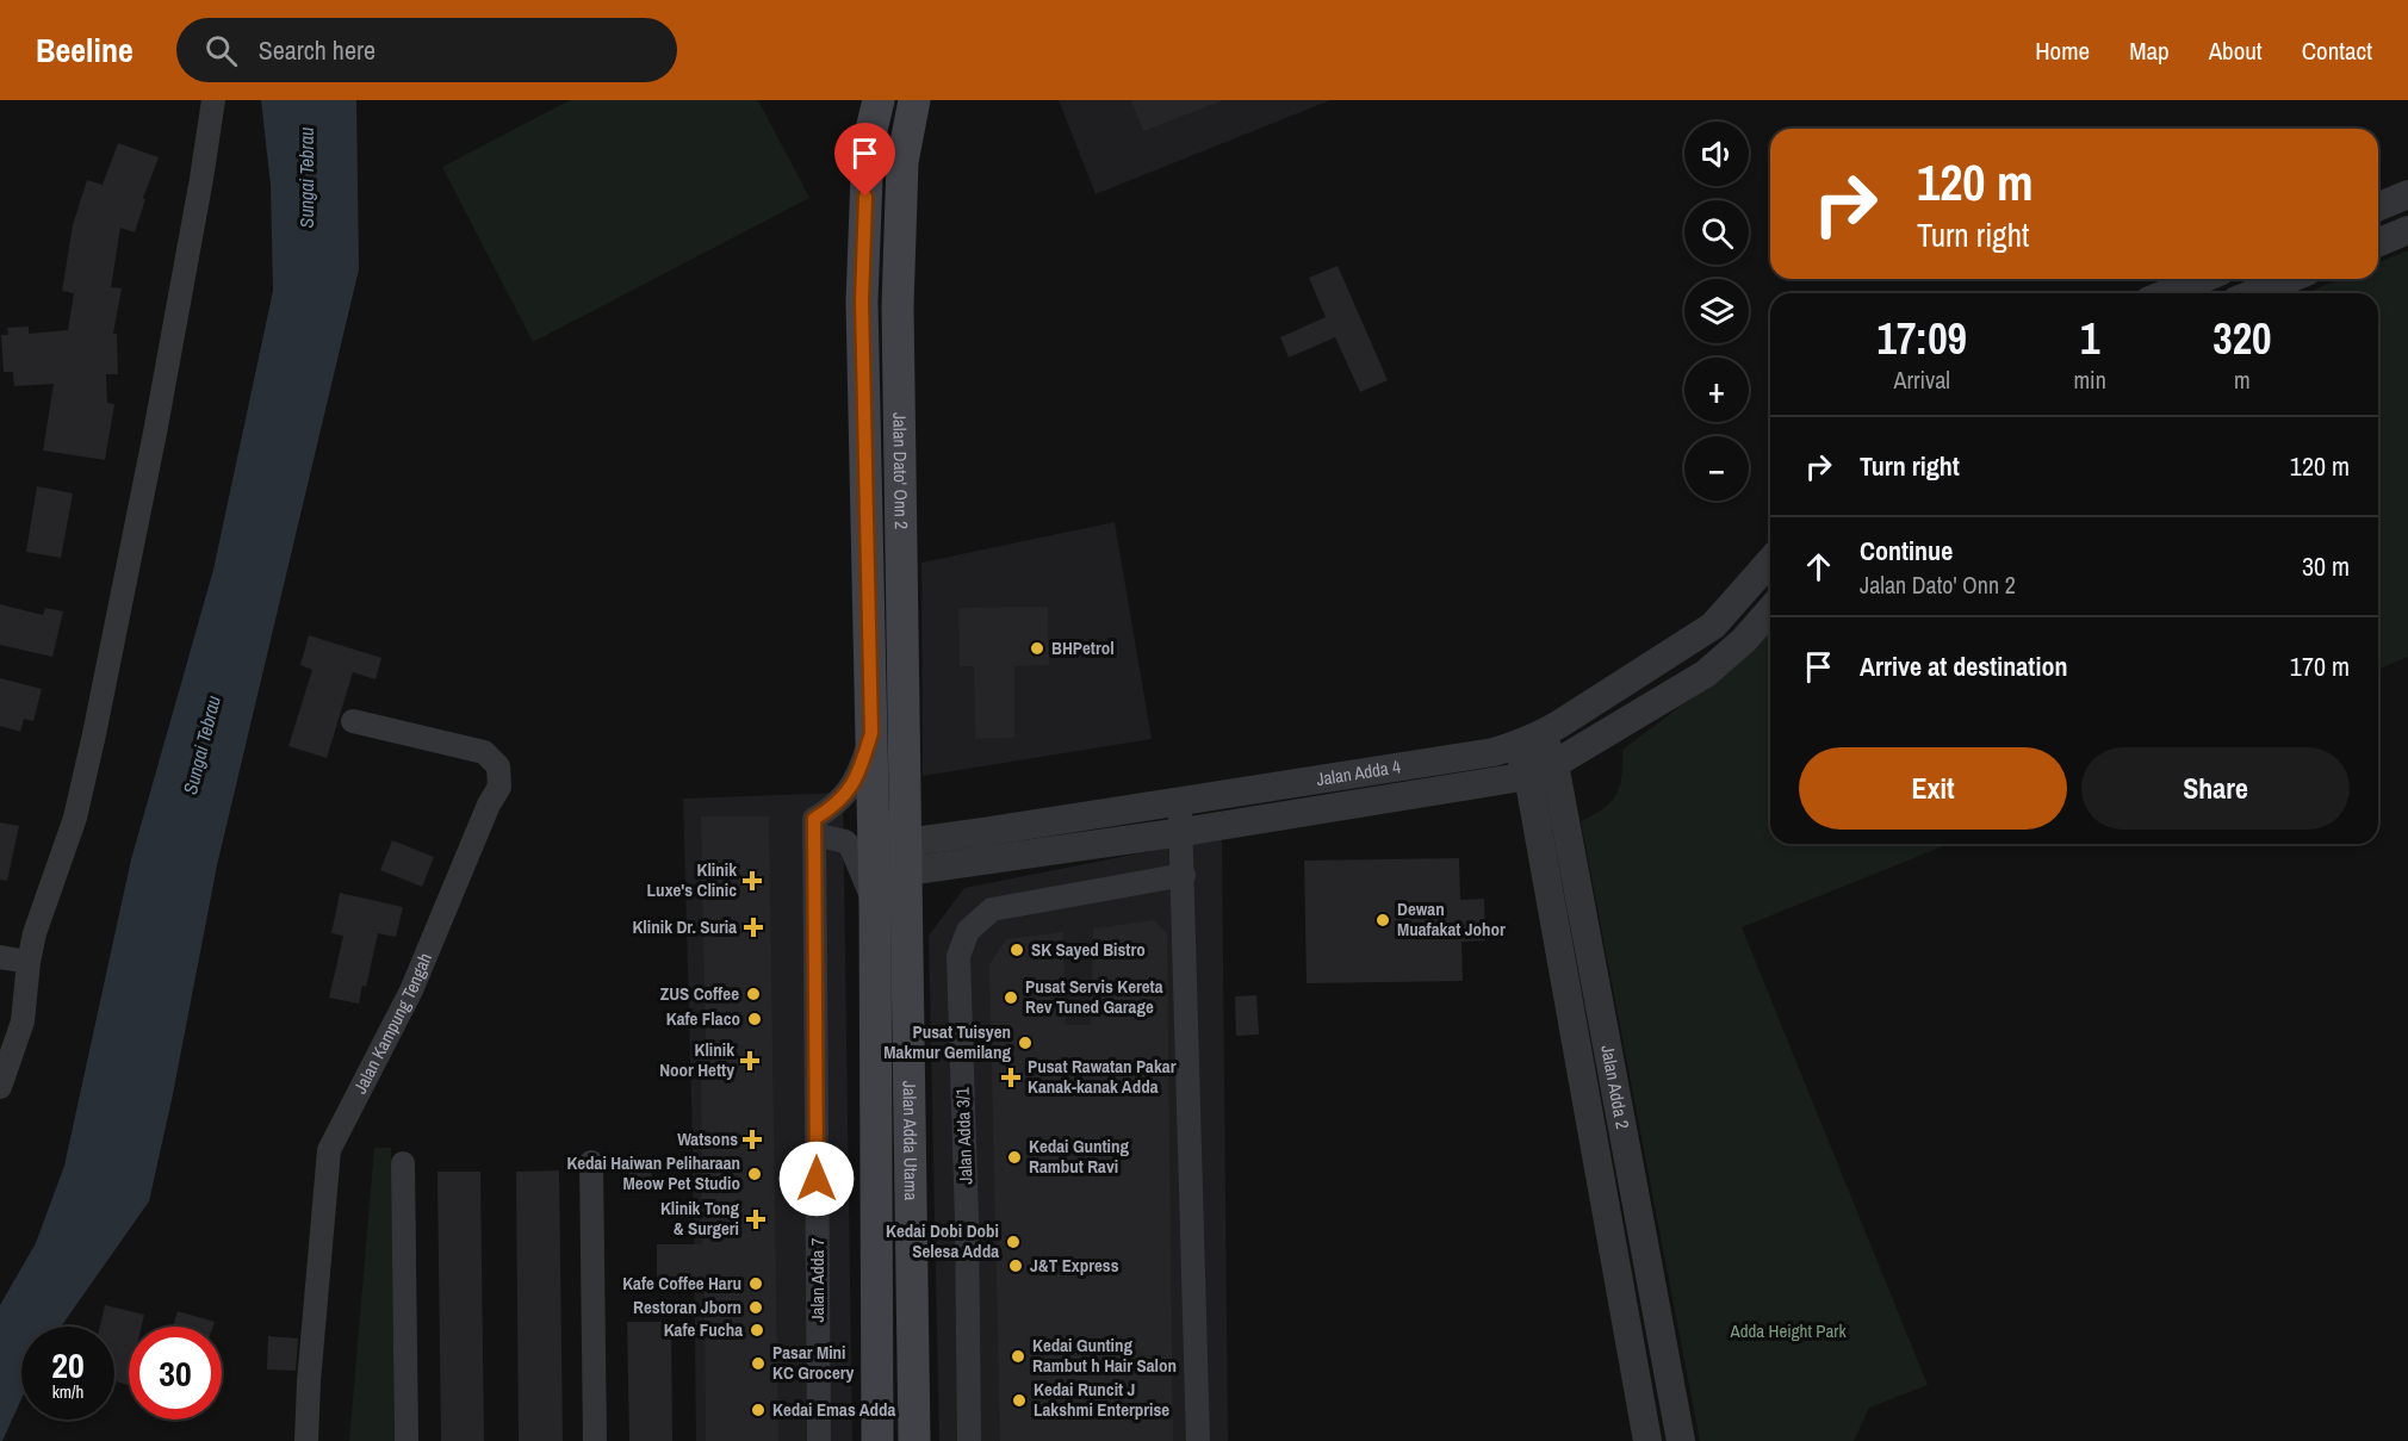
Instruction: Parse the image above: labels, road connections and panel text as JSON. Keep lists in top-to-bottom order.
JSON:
{
  "streets": {
    "main road": ["Jalan Dato' Onn 2", "Jalan Adda Utama"],
    "street": [
      "Jalan Adda 4",
      "Jalan Kampung Tengah",
      "Jalan Adda 2",
      "Jalan Adda 3/1",
      "Jalan Adda 7"
    ]
  },
  "crossings": [
    ["Jalan Dato' Onn 2", "Jalan Adda 4"],
    ["Jalan Dato' Onn 2", "Jalan Adda Utama"],
    ["Jalan Adda 4", "Jalan Adda 2"],
    ["Jalan Adda 4", "Jalan Adda Utama"]
  ],
  "water": ["Sungai Tebrau"],
  "parks": ["Adda Height Park"],
  "places": {
    "other": [
      "BHPetrol",
      "Dewan Muafakat Johor",
      "SK Sayed Bistro",
      "ZUS Coffee",
      "Pusat Servis Kereta Rev Tuned Garage",
      "Kafe Flaco",
      "Pusat Tuisyen Makmur Gemilang",
      "Kedai Gunting Rambut Ravi",
      "Kedai Haiwan Peliharaan Meow Pet Studio",
      "Kedai Dobi Dobi Selesa Adda",
      "J&T Express",
      "Kafe Coffee Haru",
      "Restoran Jborn",
      "Kafe Fucha",
      "Kedai Gunting Rambut h Hair Salon",
      "Pasar Mini KC Grocery",
      "Kedai Runcit J Lakshmi Enterprise",
      "Kedai Emas Adda"
    ],
    "health": [
      "Klinik Luxe's Clinic",
      "Klinik Dr. Suria",
      "Klinik Noor Hetty",
      "Pusat Rawatan Pakar Kanak-kanak Adda",
      "Watsons",
      "Klinik Tong & Surgeri"
    ]
  },
  "page": {
    "header": "Beeline",
    "search": "Search here",
    "nav": [
      "Home",
      "Map",
      "About",
      "Contact"
    ],
    "map_buttons": ["+", "−"],
    "turn": ["120 m", "Turn right"],
    "eta": [
      "17:09",
      "Arrival",
      "1",
      "min",
      "320",
      "m"
    ],
    "list": [
      {
        "name": "Turn right",
        "value": "120 m"
      },
      {
        "name": "Continue",
        "note": "Jalan Dato' Onn 2",
        "value": "30 m"
      },
      {
        "name": "Arrive at destination",
        "value": "170 m"
      }
    ],
    "buttons": ["Exit", "Share"],
    "speed": "20 km/h",
    "limit": "30"
  }
}
